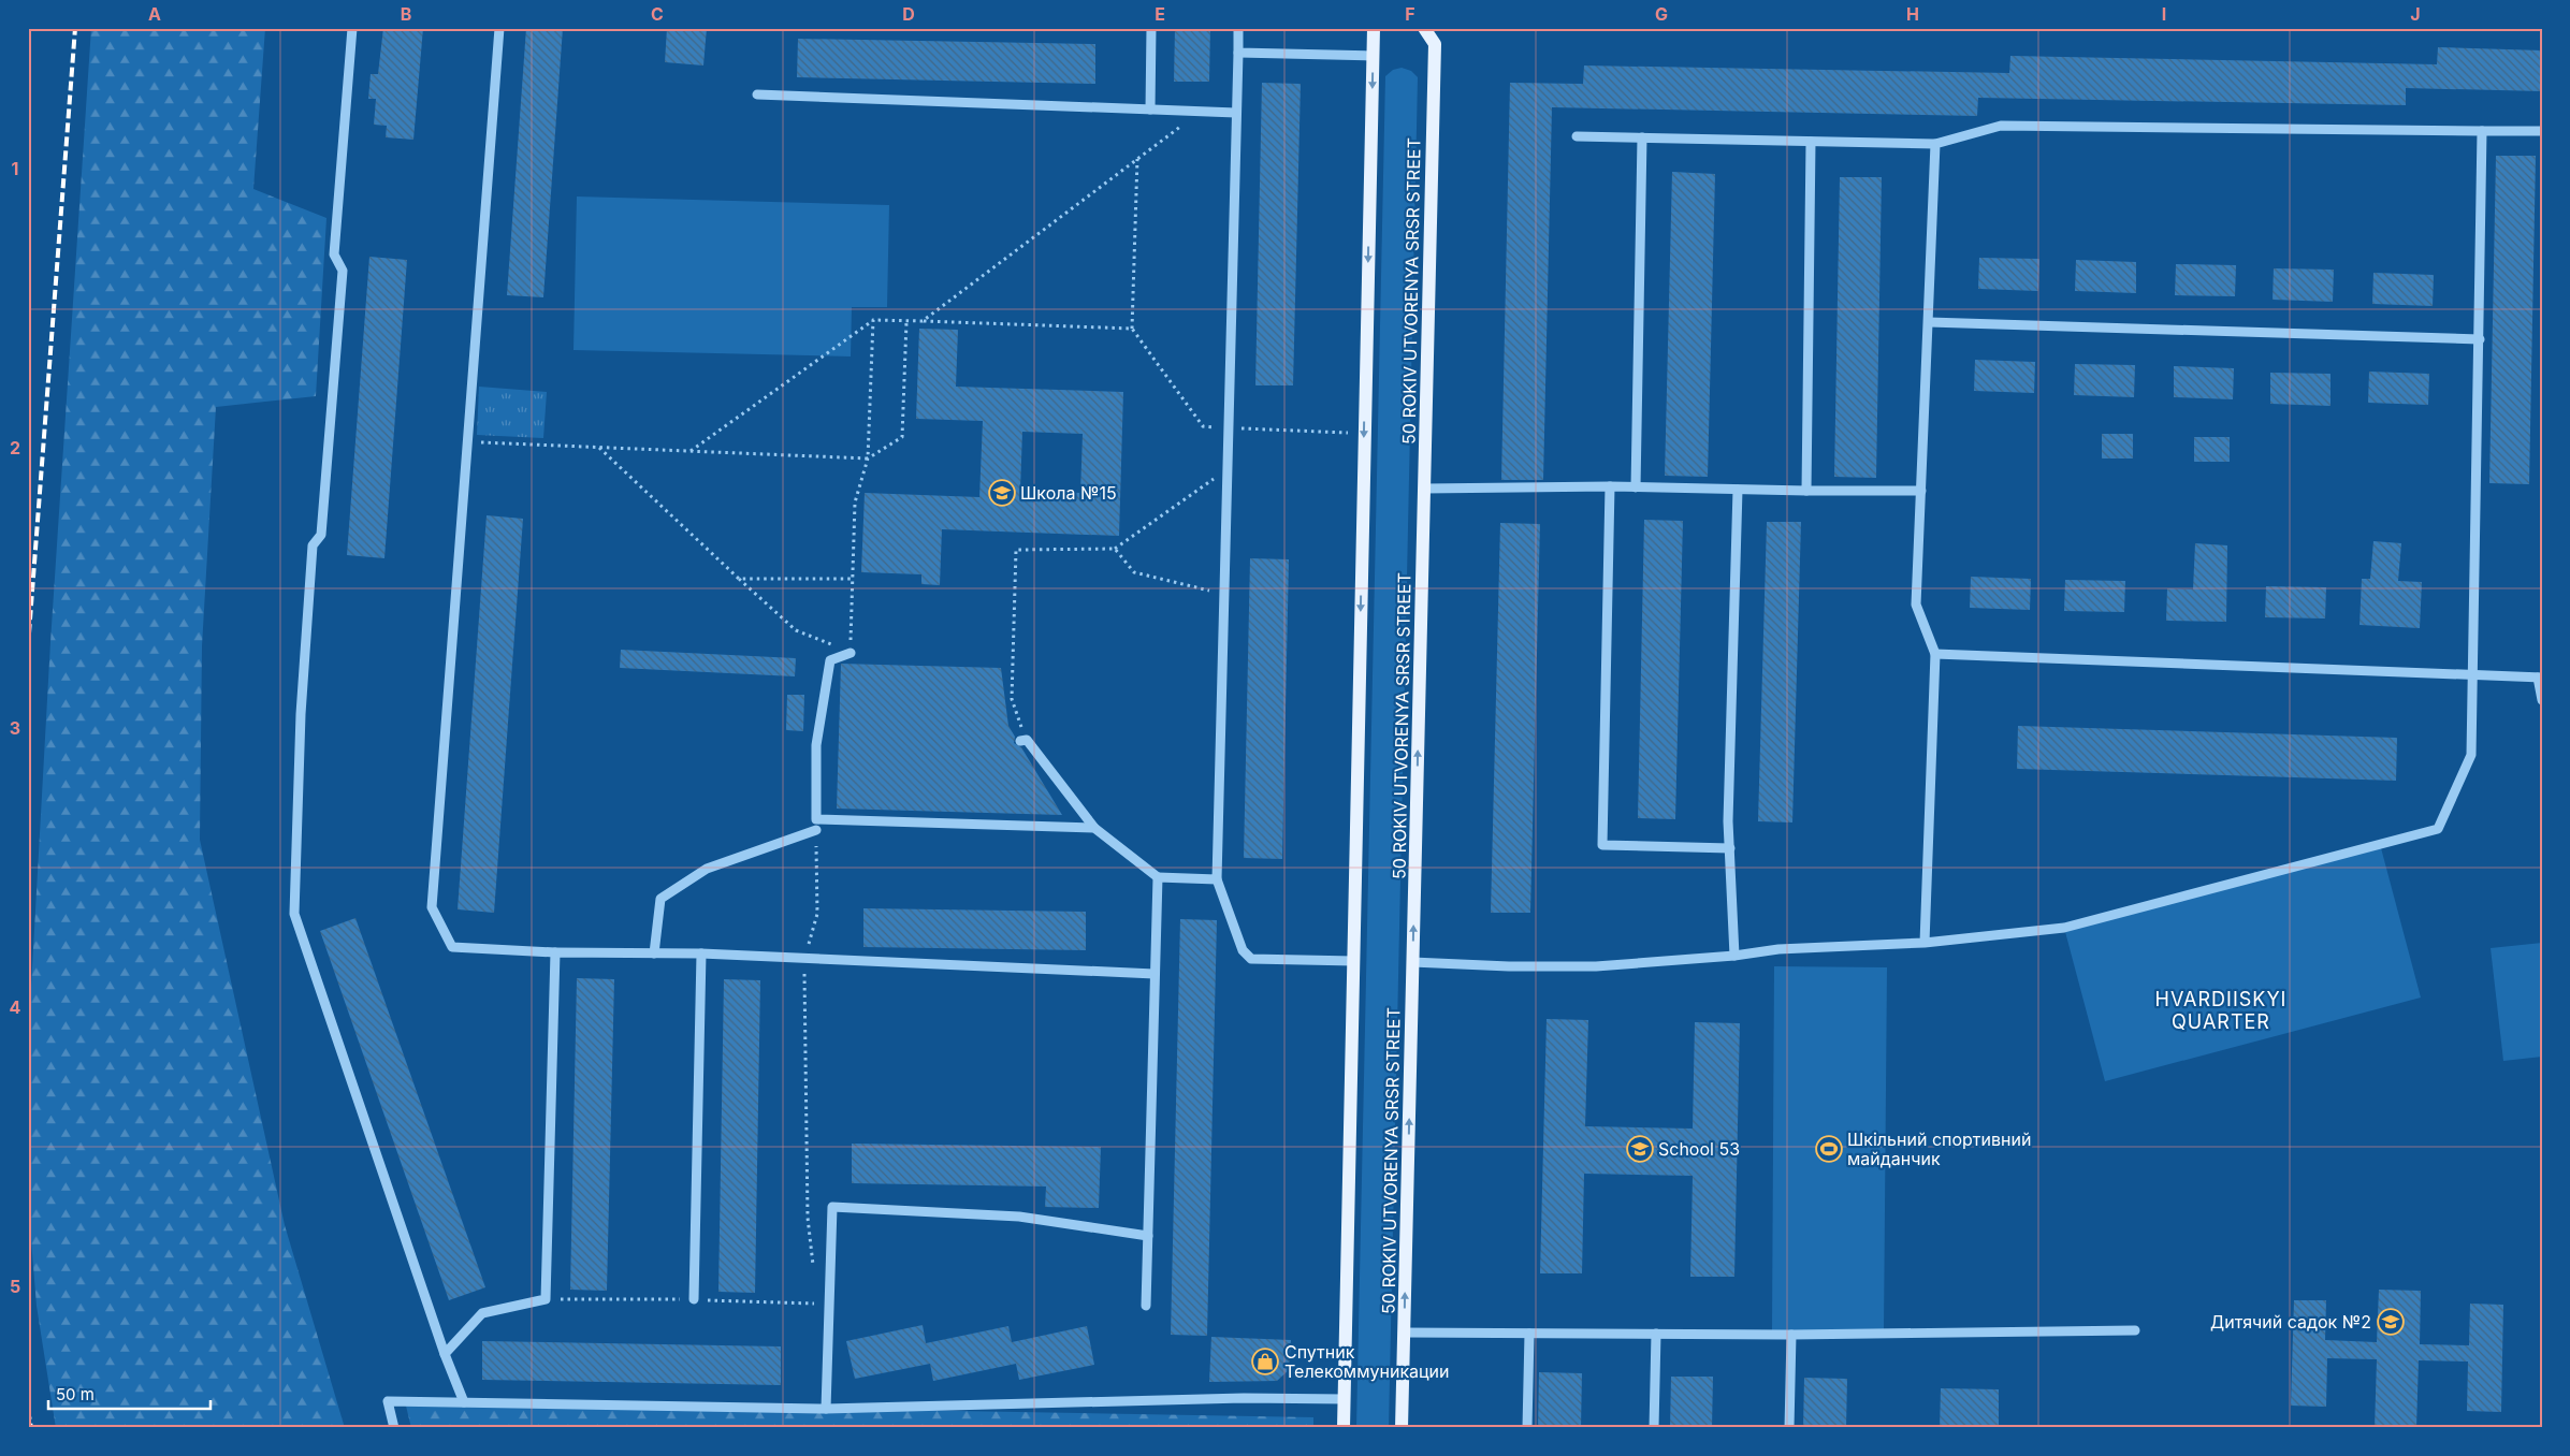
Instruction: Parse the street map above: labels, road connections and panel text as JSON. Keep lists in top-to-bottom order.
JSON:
{
  "streets": {
    "main road": ["50 ROKIV UTVORENYA SRSR STREET"]
  },
  "districts": ["HVARDIISKYI QUARTER"],
  "places": {
    "school or university": ["Школа №15", "School 53", "Дитячий садок №2"],
    "sports": ["Шкільний спортивний майданчик"],
    "shop": ["Спутник Телекоммуникации"]
  },
  "scale_bar": "50 m",
  "grid": {
    "columns": [
      "A",
      "B",
      "C",
      "D",
      "E",
      "F",
      "G",
      "H",
      "I",
      "J"
    ],
    "rows": [
      "1",
      "2",
      "3",
      "4",
      "5"
    ]
  }
}
